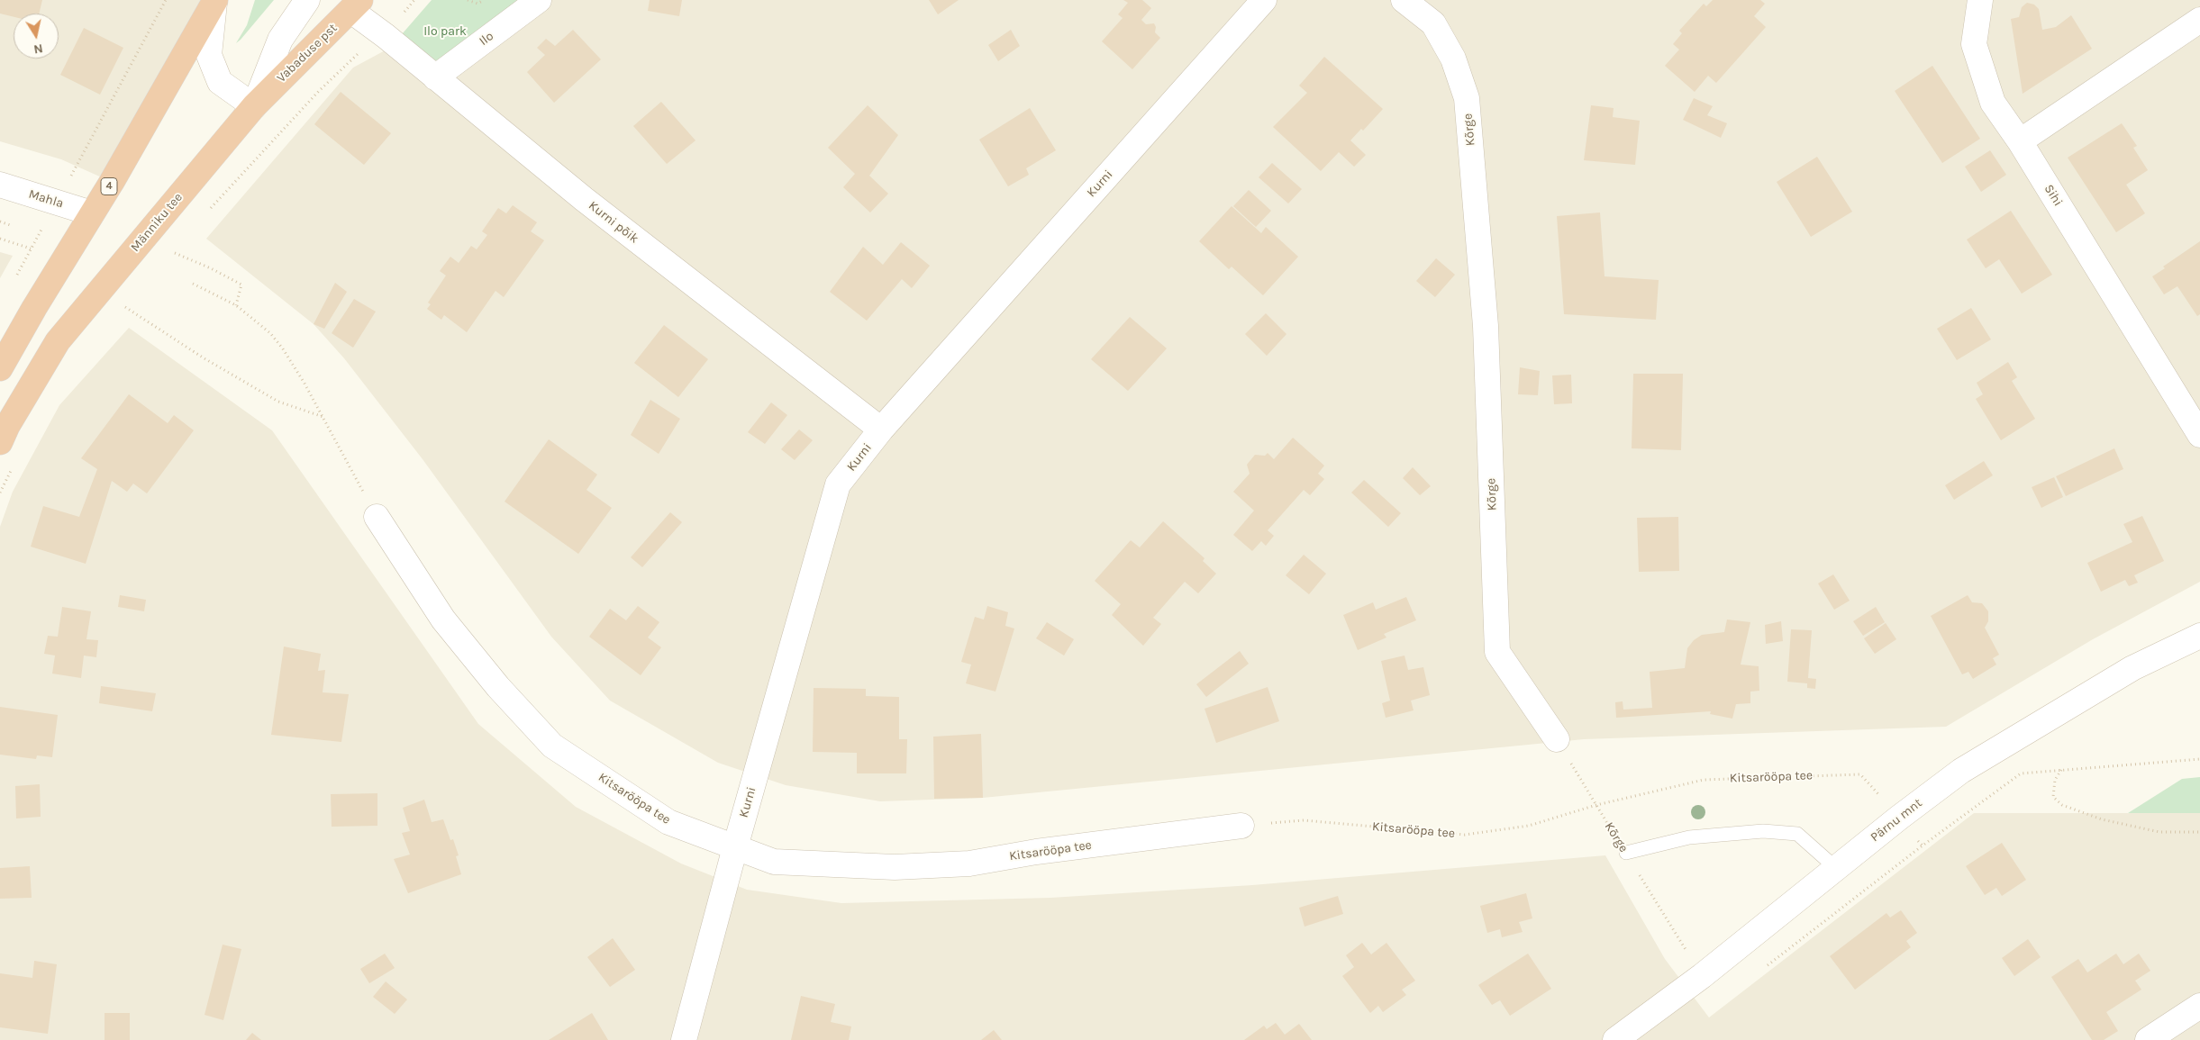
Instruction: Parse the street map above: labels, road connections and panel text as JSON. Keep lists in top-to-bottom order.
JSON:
{
  "streets": {
    "highway": ["Vabaduse pst", "4", "Männiku tee"],
    "street": [
      "Ilo",
      "Kõrge",
      "Kurni",
      "Sihi",
      "Mahla",
      "Kurni põik",
      "Kitsarööpa tee",
      "Pärnu mnt"
    ]
  },
  "crossings": [
    ["Ilo", "Kurni põik"],
    ["Vabaduse pst", "Männiku tee"],
    ["Vabaduse pst", "Kurni põik"],
    ["Kõrge", "Kitsarööpa tee"],
    ["Kurni", "Kurni põik"],
    ["Kurni", "Kitsarööpa tee"],
    ["4", "Mahla"]
  ],
  "parks": ["Ilo park"],
  "north": "bottom"
}
